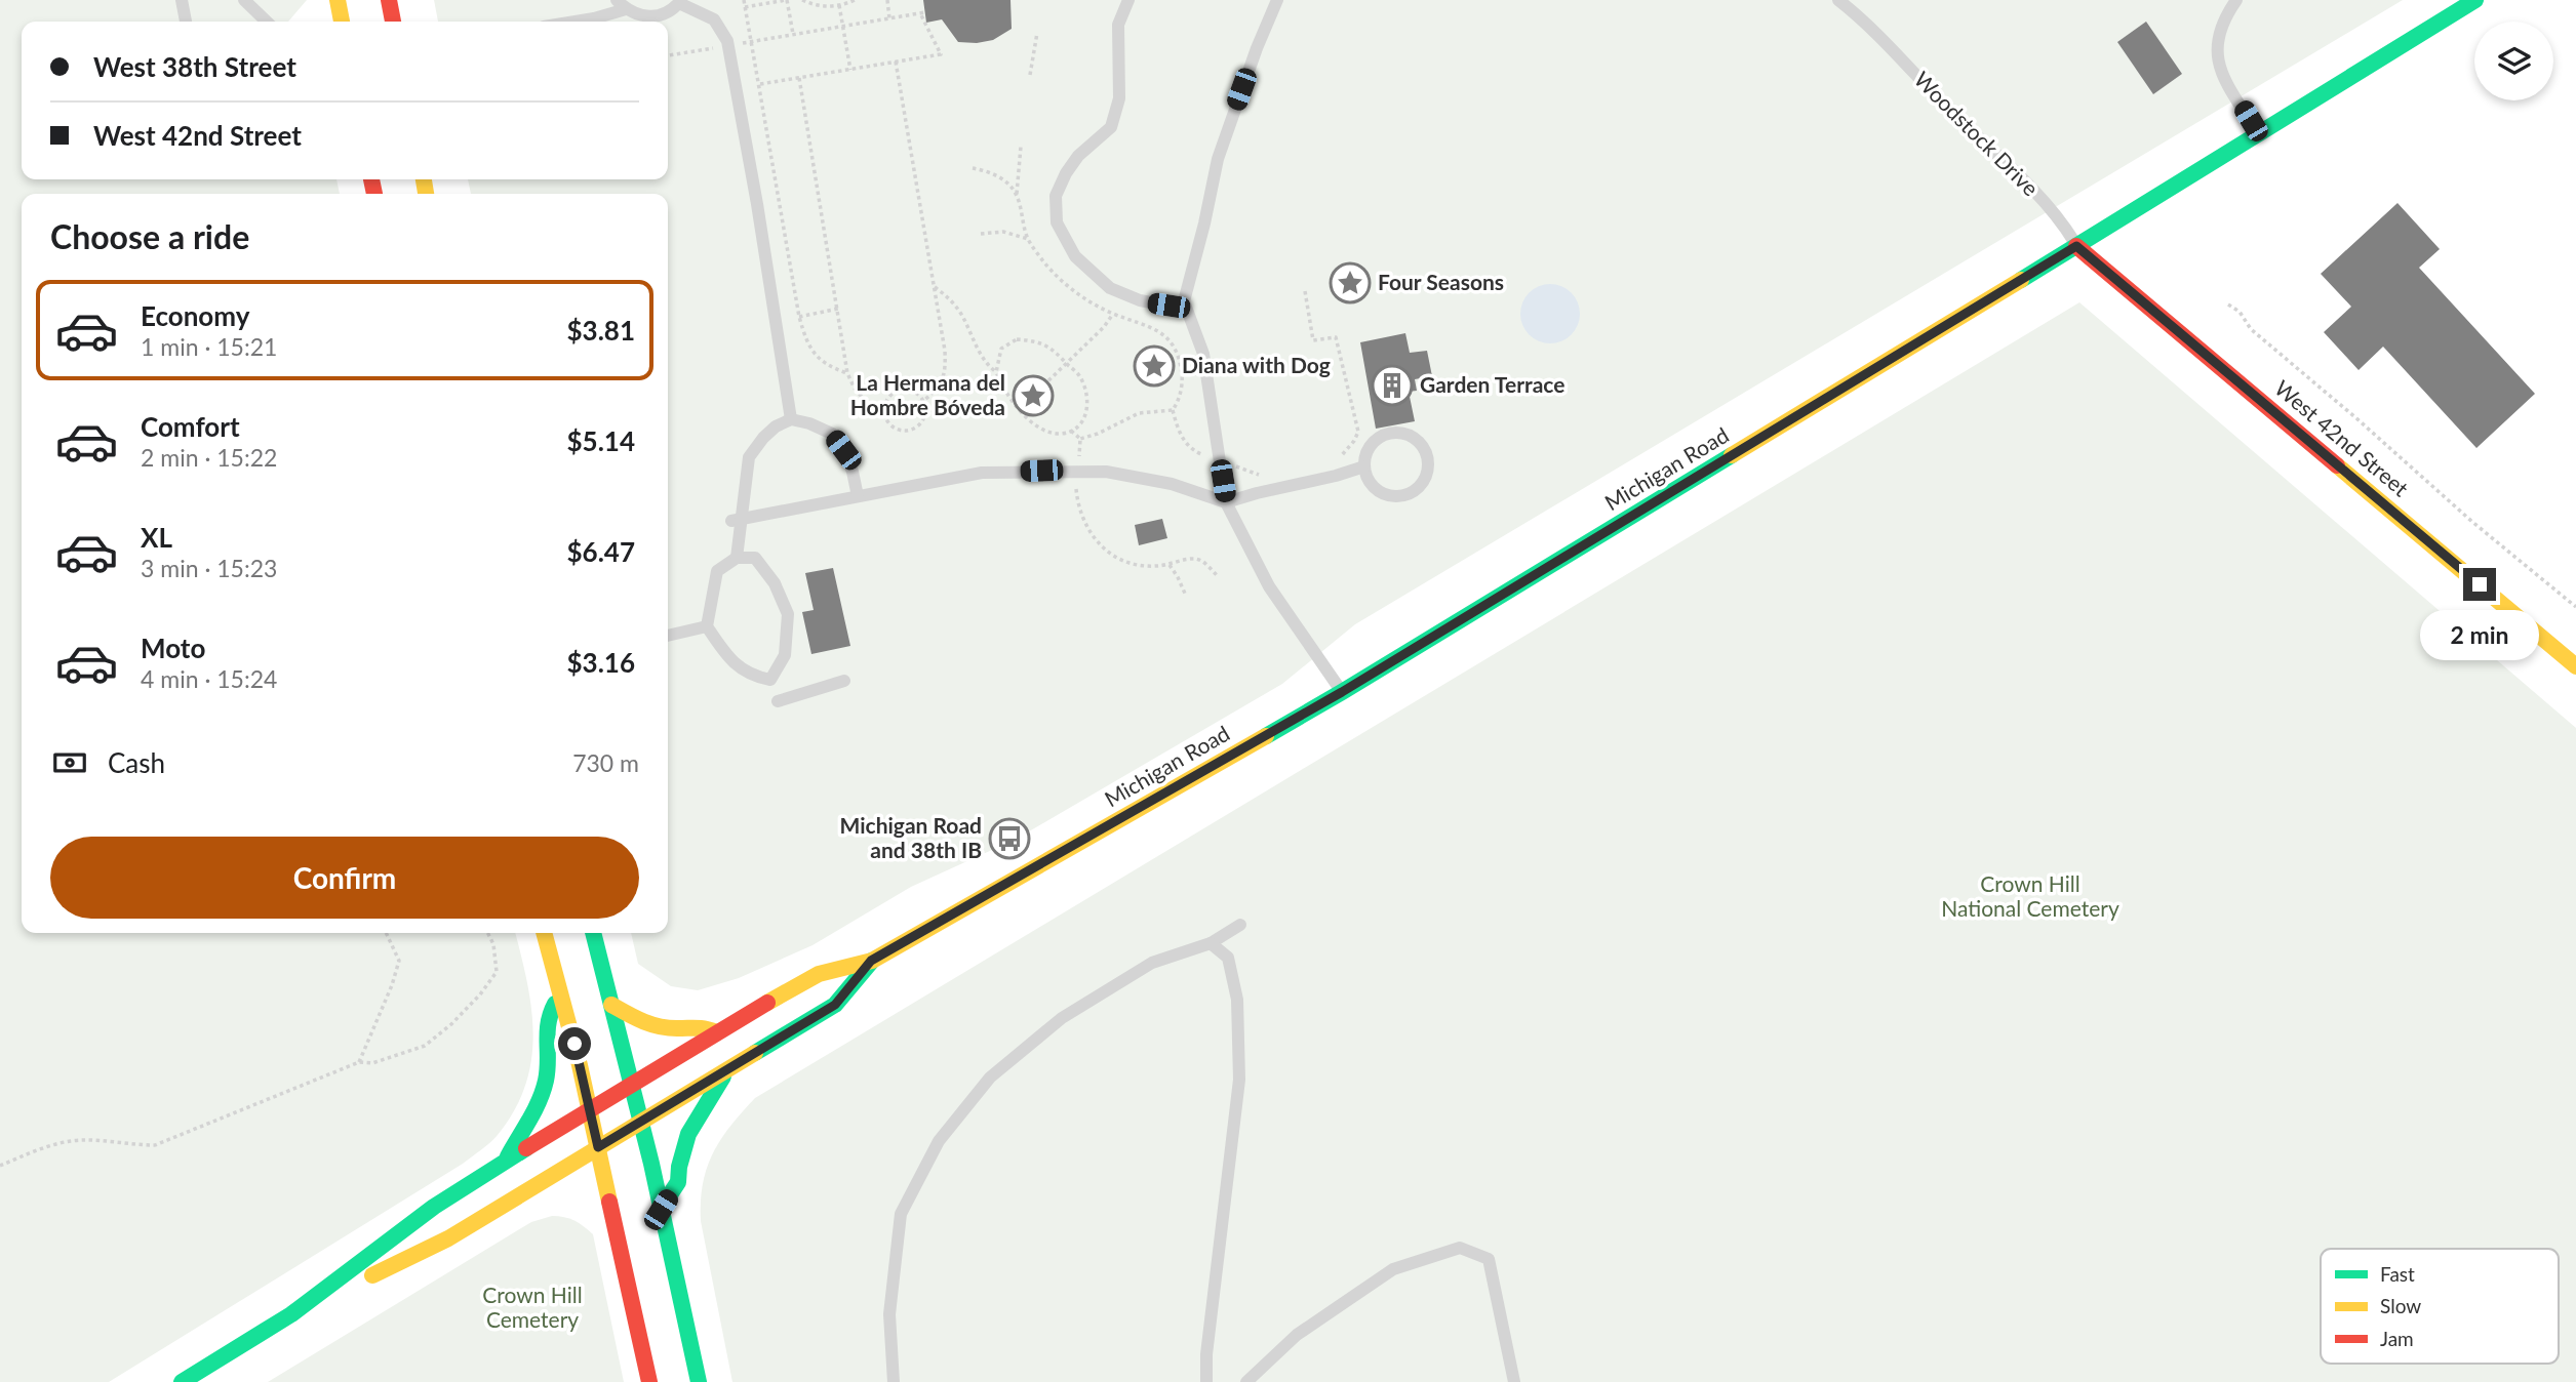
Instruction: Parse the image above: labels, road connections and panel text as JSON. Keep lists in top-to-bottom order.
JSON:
{
  "streets": {
    "main road": ["West 42nd Street", "Michigan Road"],
    "lane": ["Woodstock Drive"]
  },
  "crossings": [
    ["Woodstock Drive", "West 42nd Street"],
    ["Woodstock Drive", "Michigan Road"],
    ["West 42nd Street", "Michigan Road"]
  ],
  "parks": ["Crown Hill National Cemetery", "Crown Hill Cemetery"],
  "places": {
    "place": ["Four Seasons", "Diana with Dog", "La Hermana del Hombre Bóveda"],
    "building": ["Garden Terrace"],
    "bus stop": ["Michigan Road and 38th IB"]
  },
  "legend": ["Fast", "Slow", "Jam"],
  "page": {
    "banner": ["West 38th Street", "West 42nd Street"],
    "heading": "Choose a ride",
    "list": [
      {
        "name": "Economy",
        "note": "1 min · 15:21",
        "value": "$3.81"
      },
      {
        "name": "Comfort",
        "note": "2 min · 15:22",
        "value": "$5.14"
      },
      {
        "name": "XL",
        "note": "3 min · 15:23",
        "value": "$6.47"
      },
      {
        "name": "Moto",
        "note": "4 min · 15:24",
        "value": "$3.16"
      }
    ],
    "bubble": "2 min",
    "pay": ["Cash", "730 m"],
    "buttons": "Confirm"
  }
}
